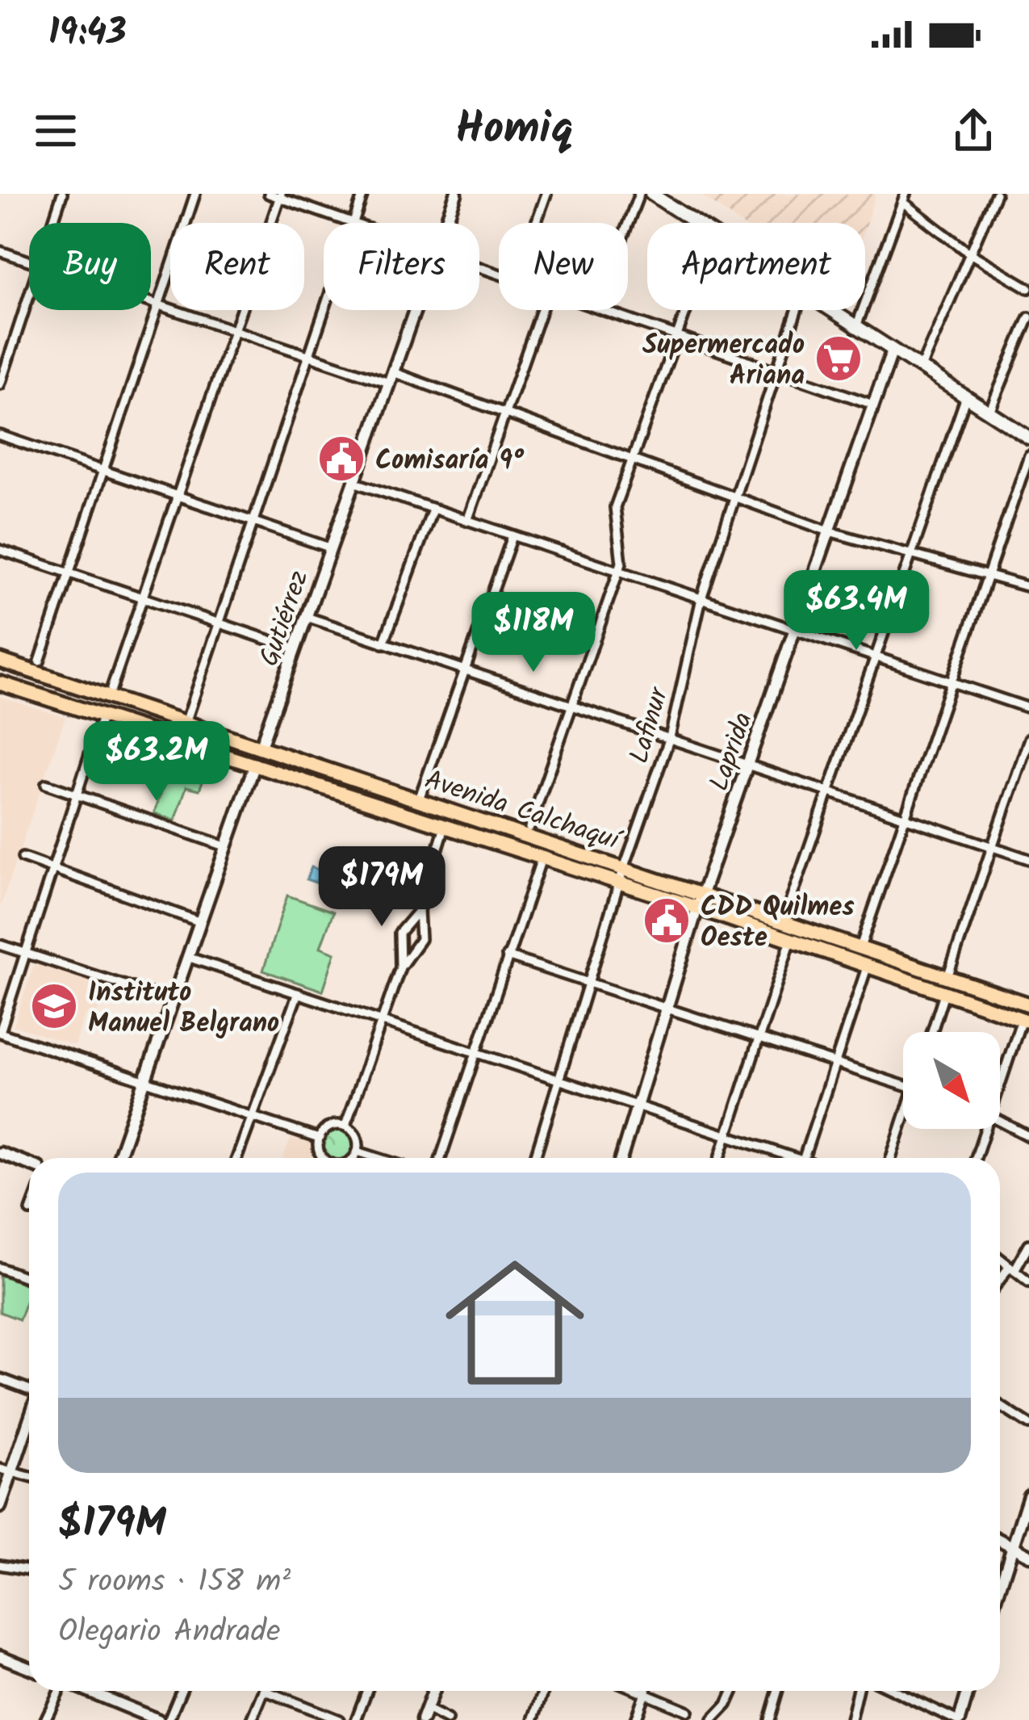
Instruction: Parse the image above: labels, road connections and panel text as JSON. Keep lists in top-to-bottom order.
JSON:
{
  "streets": {
    "main road": ["Avenida Calchaquí"],
    "street": ["Gutiérrez", "Lafinur", "Laprida"]
  },
  "crossings": [
    ["Gutiérrez", "Avenida Calchaquí"],
    ["Lafinur", "Avenida Calchaquí"],
    ["Laprida", "Avenida Calchaquí"]
  ],
  "places": {
    "supermarket": ["Supermercado Ariana"],
    "public building": ["Comisaría 9°", "CDD Quilmes Oeste"],
    "school or university": ["Instituto Manuel Belgrano"]
  },
  "north": "bottom right",
  "page": {
    "status": "19:43",
    "header": "Homiq",
    "chip": [
      "Buy",
      "Rent",
      "Filters",
      "New",
      "Apartment"
    ],
    "price": [
      "$63.4M",
      "$118M",
      "$63.2M",
      "$179M"
    ],
    "list": [
      {
        "name": "$179M",
        "note": "5 rooms · 158 m² · Olegario Andrade"
      }
    ]
  }
}
